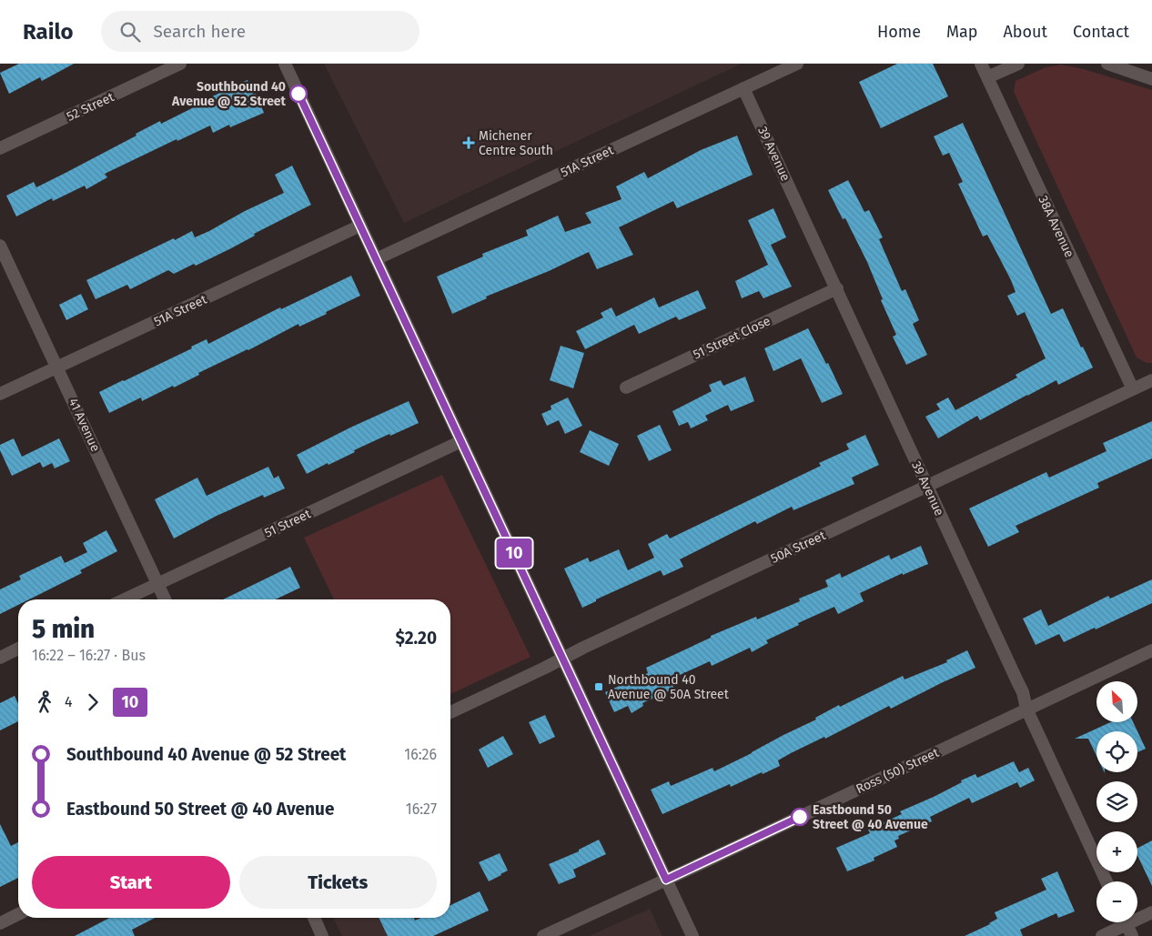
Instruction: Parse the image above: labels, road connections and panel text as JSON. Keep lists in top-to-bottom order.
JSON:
{
  "streets": {
    "street": [
      "52 Street",
      "39 Avenue",
      "51A Street",
      "38A Avenue",
      "51 Street Close",
      "41 Avenue",
      "51 Street",
      "50A Street",
      "Ross (50) Street"
    ]
  },
  "crossings": [
    ["39 Avenue", "51A Street"],
    ["39 Avenue", "51 Street Close"],
    ["39 Avenue", "50A Street"],
    ["39 Avenue", "Ross (50) Street"],
    ["51A Street", "41 Avenue"],
    ["38A Avenue", "50A Street"],
    ["41 Avenue", "51 Street"]
  ],
  "places": {
    "other": ["Southbound 40 Avenue @ 52 Street", "Eastbound 50 Street @ 40 Avenue"],
    "health": ["Michener Centre South"],
    "transit": ["Northbound 40 Avenue @ 50A Street"]
  },
  "lines": ["bus line 10"],
  "north": "top left",
  "page": {
    "header": "Railo",
    "search": "Search here",
    "nav": [
      "Home",
      "Map",
      "About",
      "Contact"
    ],
    "on_map": "10",
    "heading": ["5 min", "16:22 – 16:27 · Bus", "$2.20"],
    "legs": ["4", "10"],
    "map_buttons": ["+", "−"],
    "list": [
      {
        "name": "Southbound 40 Avenue @ 52 Street",
        "value": "16:26"
      },
      {
        "name": "Eastbound 50 Street @ 40 Avenue",
        "value": "16:27"
      }
    ],
    "buttons": ["Start", "Tickets"]
  }
}
